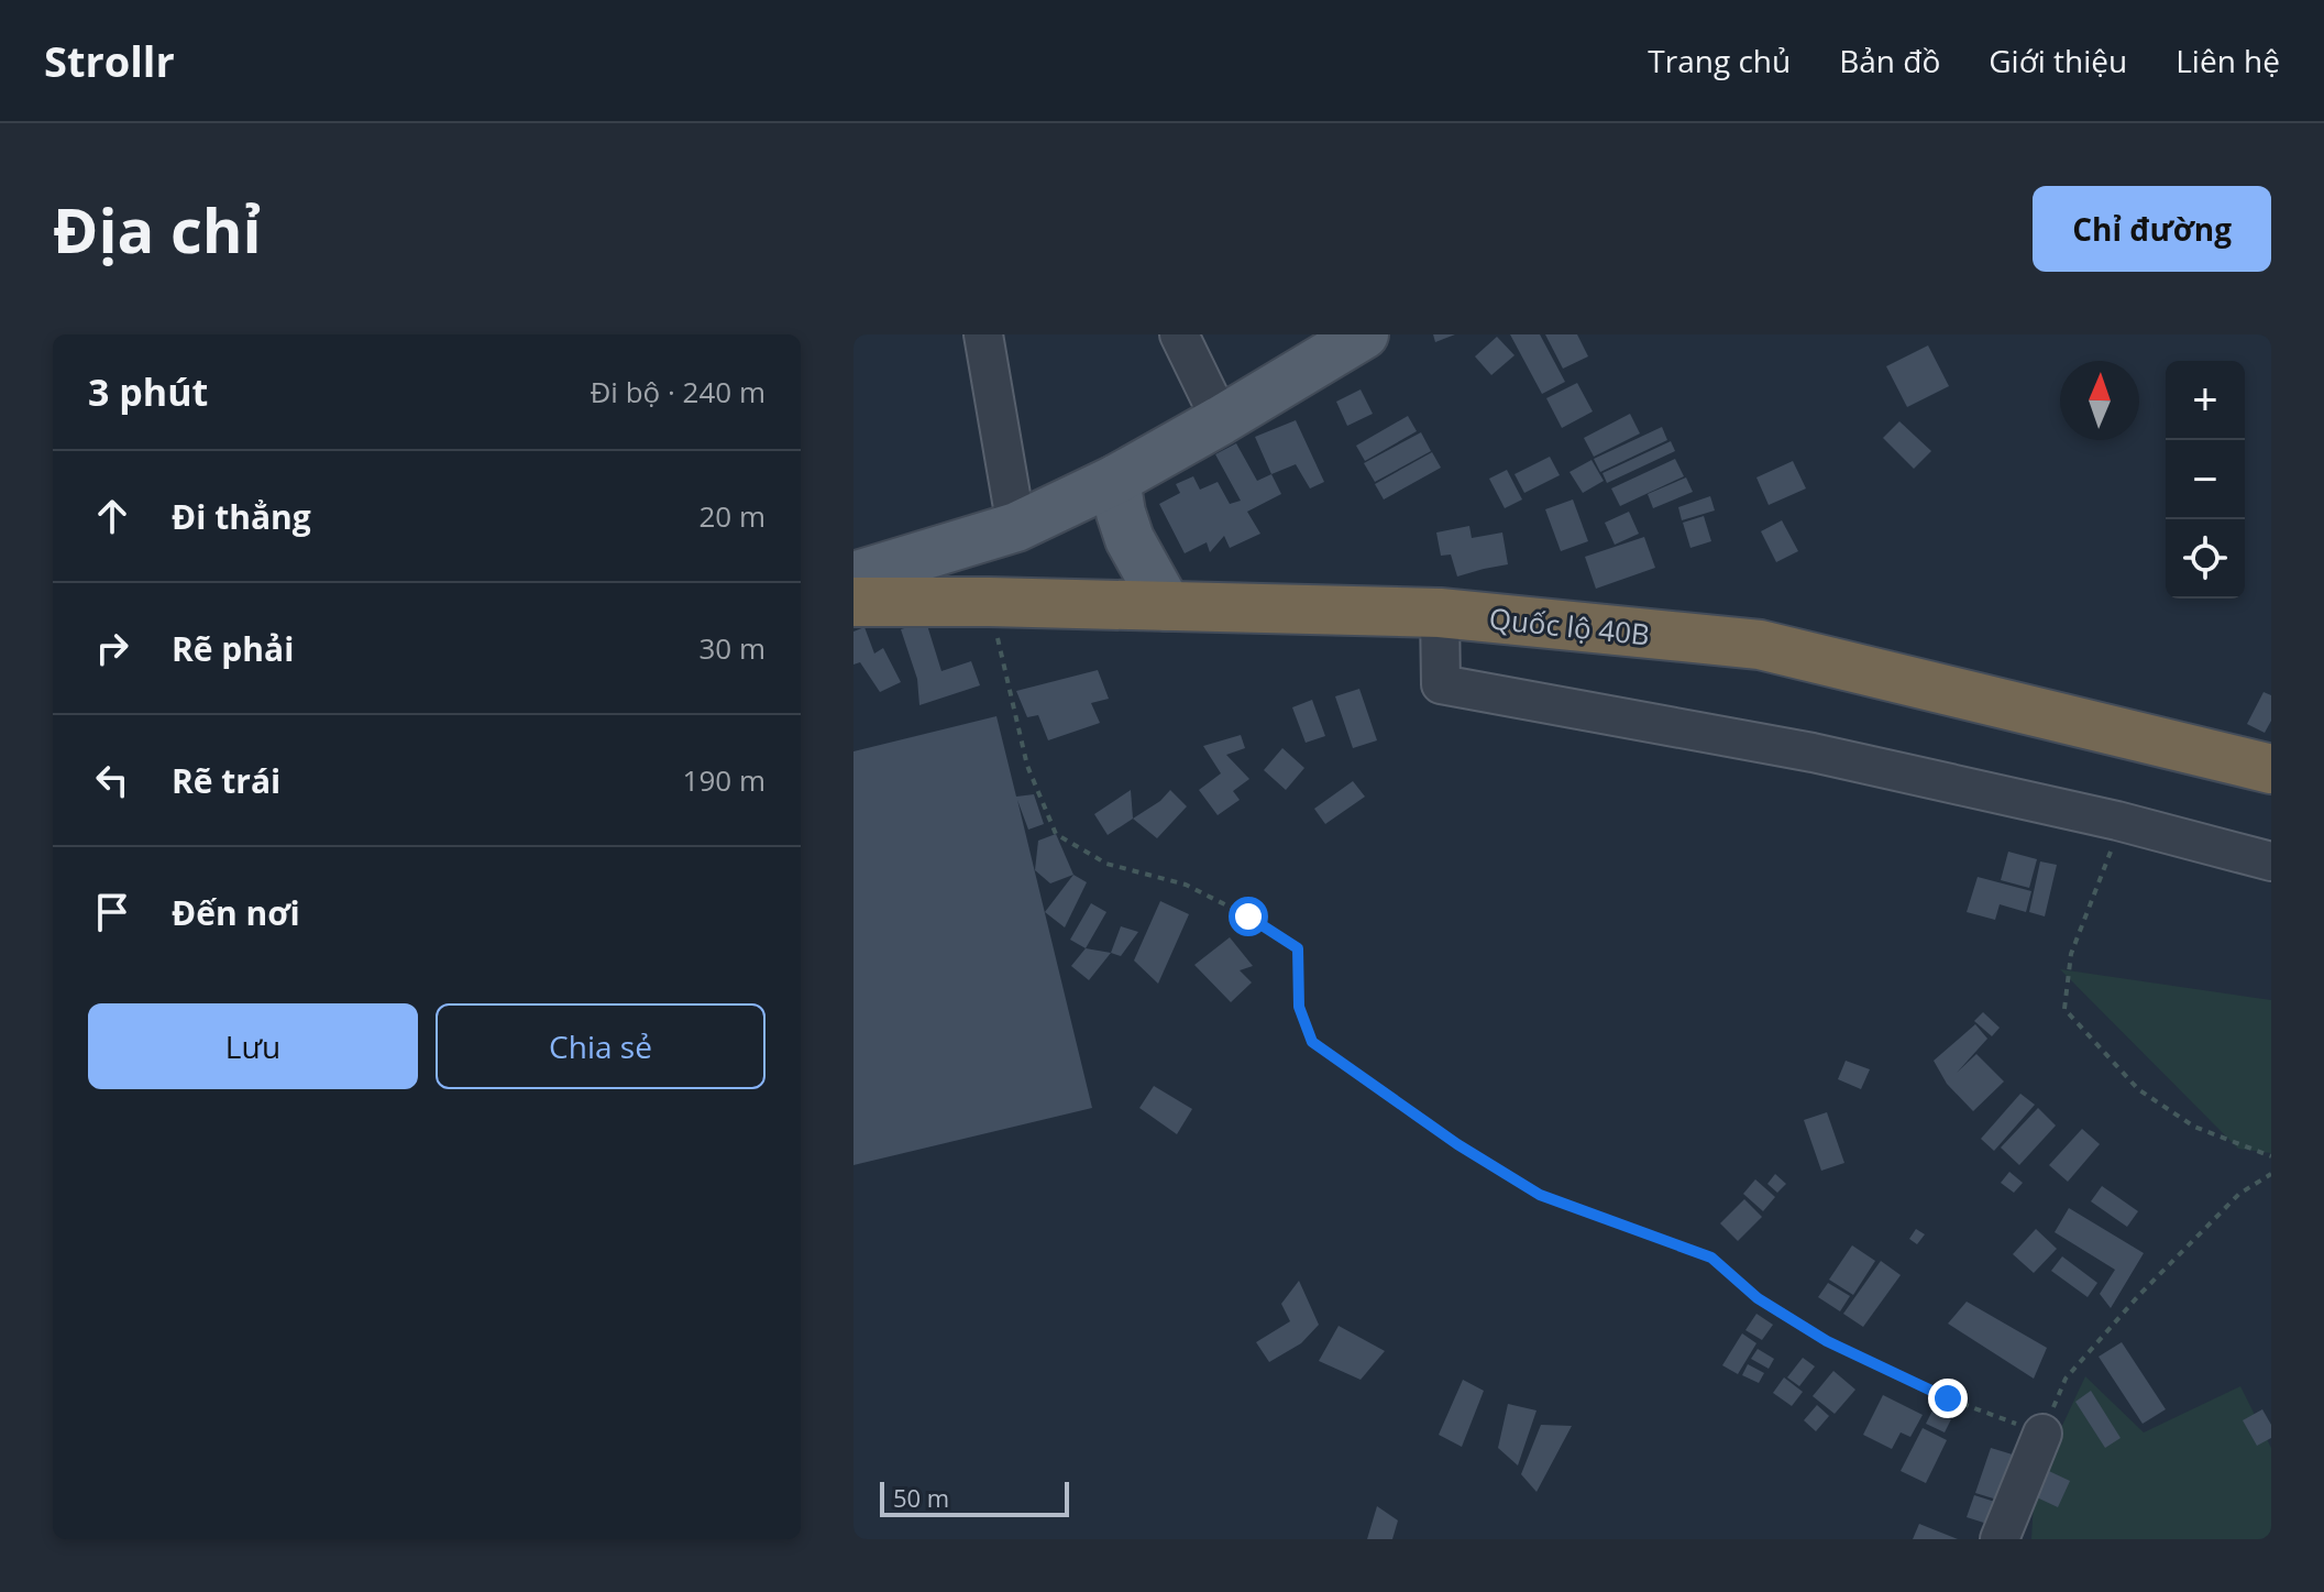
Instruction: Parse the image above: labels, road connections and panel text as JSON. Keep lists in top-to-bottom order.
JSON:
{
  "streets": {
    "highway": ["Quốc lộ 40B"]
  },
  "scale_bar": "50 m",
  "north": "top",
  "page": {
    "header": "Strollr",
    "nav": [
      "Trang chủ",
      "Bản đồ",
      "Giới thiệu",
      "Liên hệ"
    ],
    "buttons": [
      "Chỉ đường",
      ["Lưu", "Chia sẻ"]
    ],
    "title": "Địa chỉ",
    "heading": ["3 phút", "Đi bộ · 240 m"],
    "map_buttons": ["+", "−"],
    "list": [
      ["Đi thẳng", "20 m"],
      ["Rẽ phải", "30 m"],
      ["Rẽ trái", "190 m"],
      "Đến nơi"
    ],
    "scale": "50 m"
  }
}
